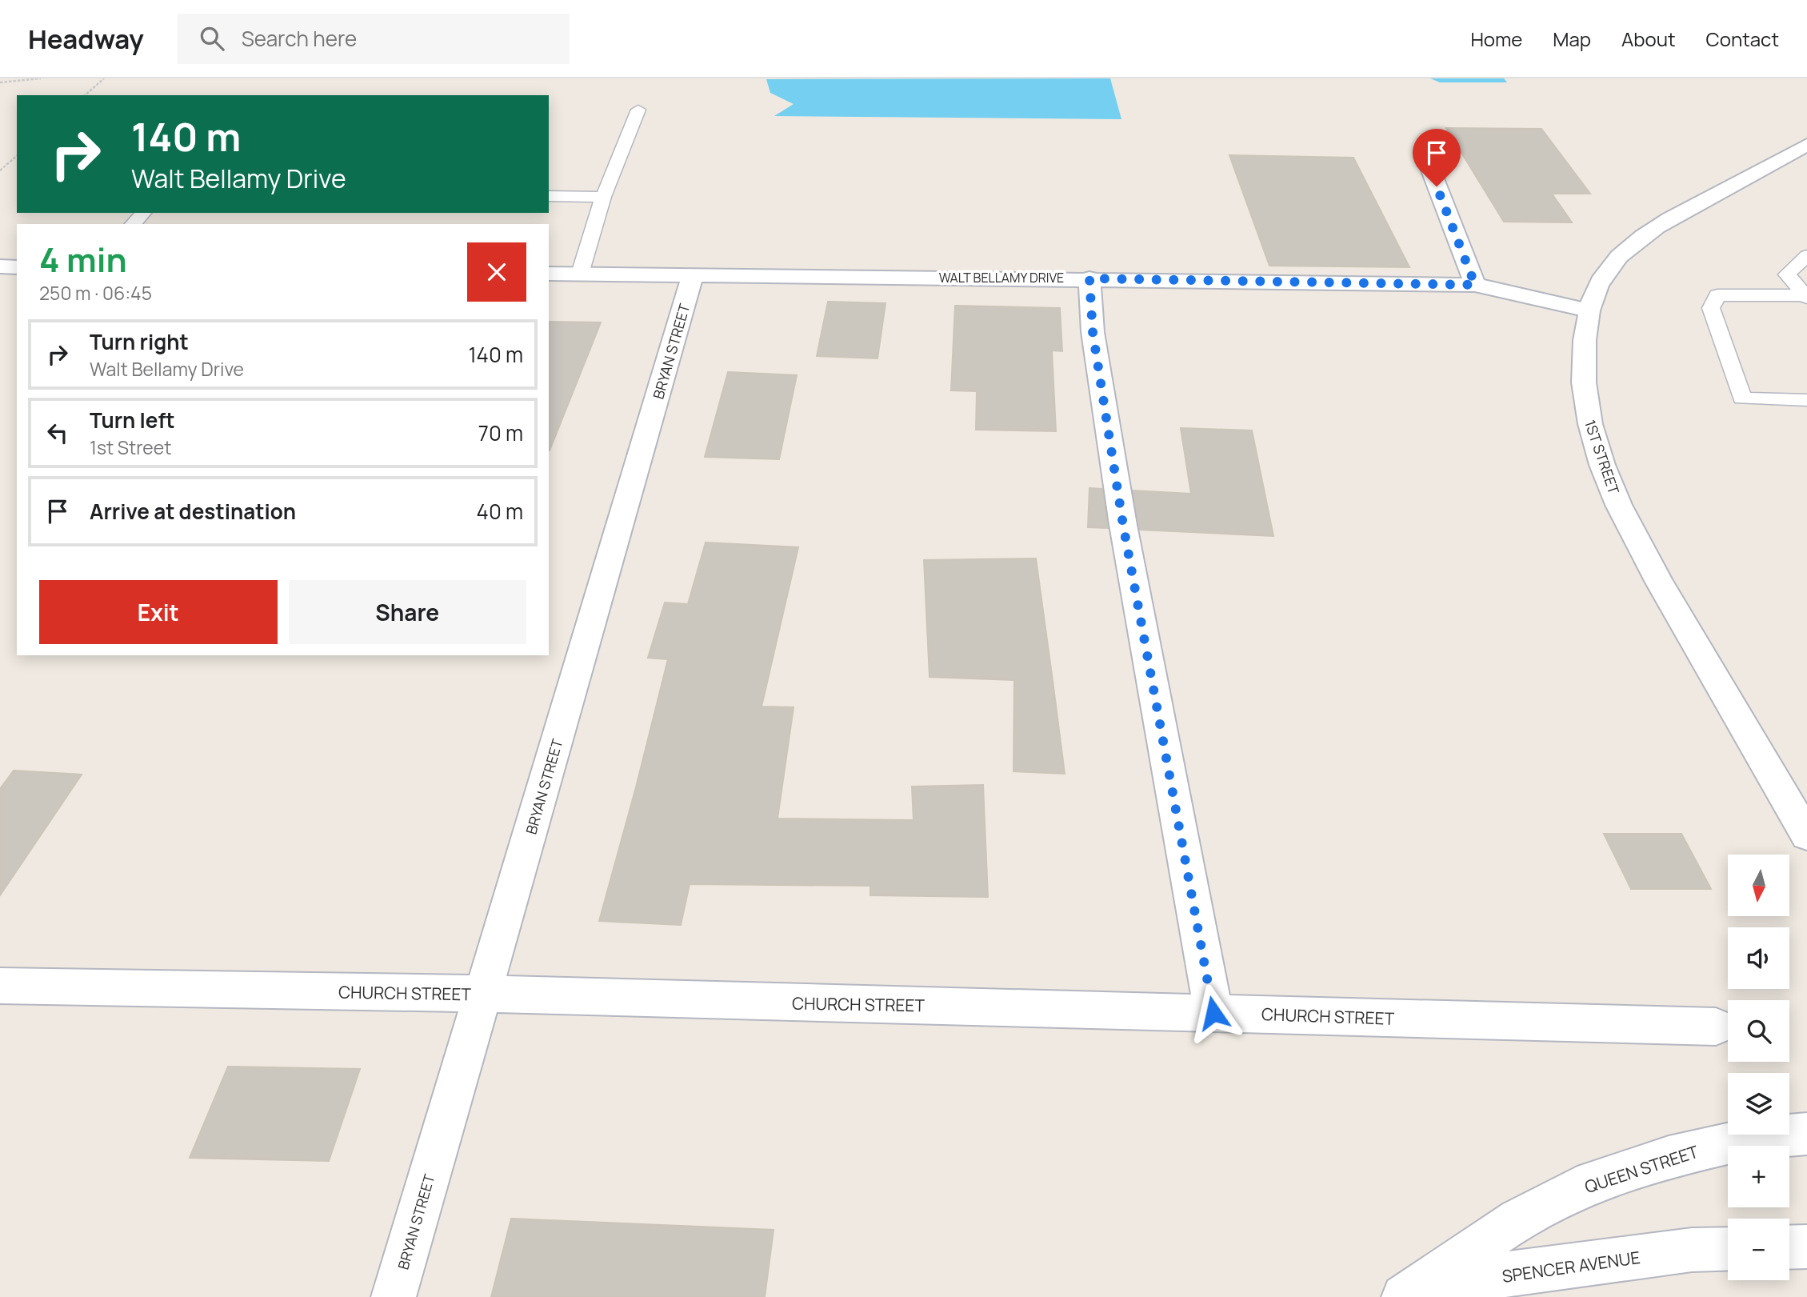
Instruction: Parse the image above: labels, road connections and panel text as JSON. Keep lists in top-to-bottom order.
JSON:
{
  "streets": {
    "street": [
      "WALT BELLAMY DRIVE",
      "BRYAN STREET",
      "1ST STREET",
      "CHURCH STREET",
      "QUEEN STREET",
      "SPENCER AVENUE"
    ]
  },
  "crossings": [
    ["WALT BELLAMY DRIVE", "BRYAN STREET"],
    ["WALT BELLAMY DRIVE", "1ST STREET"],
    ["BRYAN STREET", "CHURCH STREET"],
    ["QUEEN STREET", "SPENCER AVENUE"]
  ],
  "north": "bottom",
  "page": {
    "header": "Headway",
    "search": "Search here",
    "nav": [
      "Home",
      "Map",
      "About",
      "Contact"
    ],
    "turn": ["140 m", "Walt Bellamy Drive"],
    "heading": ["4 min", "250 m · 06:45"],
    "list": [
      {
        "name": "Turn right",
        "note": "Walt Bellamy Drive",
        "value": "140 m"
      },
      {
        "name": "Turn left",
        "note": "1st Street",
        "value": "70 m"
      },
      {
        "name": "Arrive at destination",
        "value": "40 m"
      }
    ],
    "buttons": ["Exit", "Share"],
    "map_buttons": ["+", "−"]
  }
}
